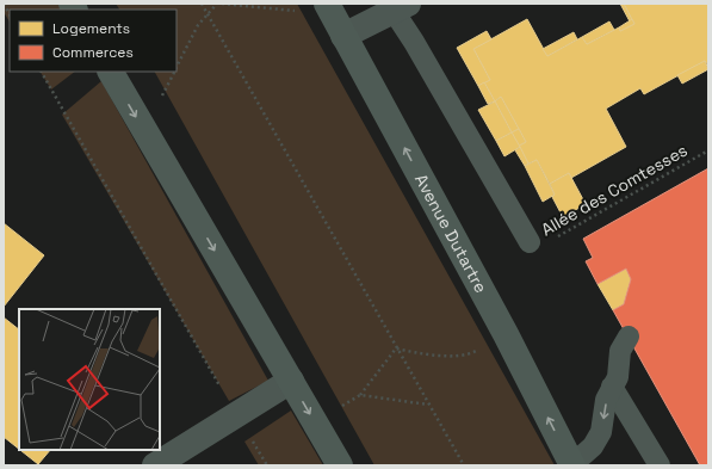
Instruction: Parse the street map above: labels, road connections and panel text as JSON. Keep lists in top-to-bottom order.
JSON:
{
  "streets": {
    "main road": ["Avenue Dutartre"],
    "path": ["Allée des Comtesses"]
  },
  "legend": ["Logements", "Commerces"]
}
